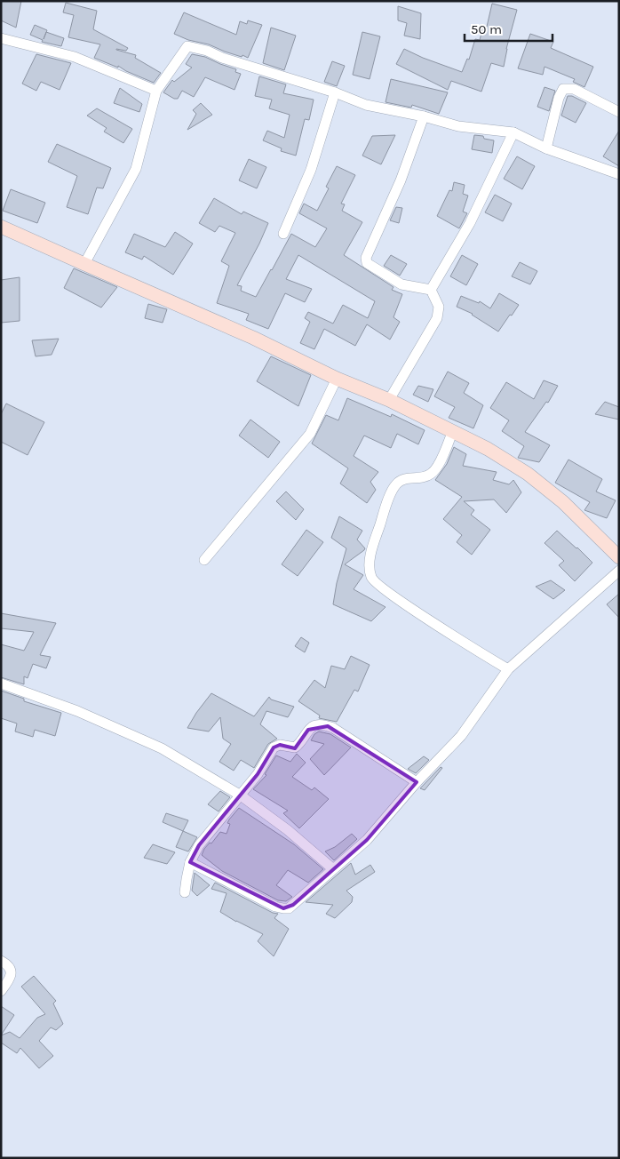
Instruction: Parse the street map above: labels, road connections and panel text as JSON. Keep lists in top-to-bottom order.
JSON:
{
  "scale_bar": "50 m"
}
